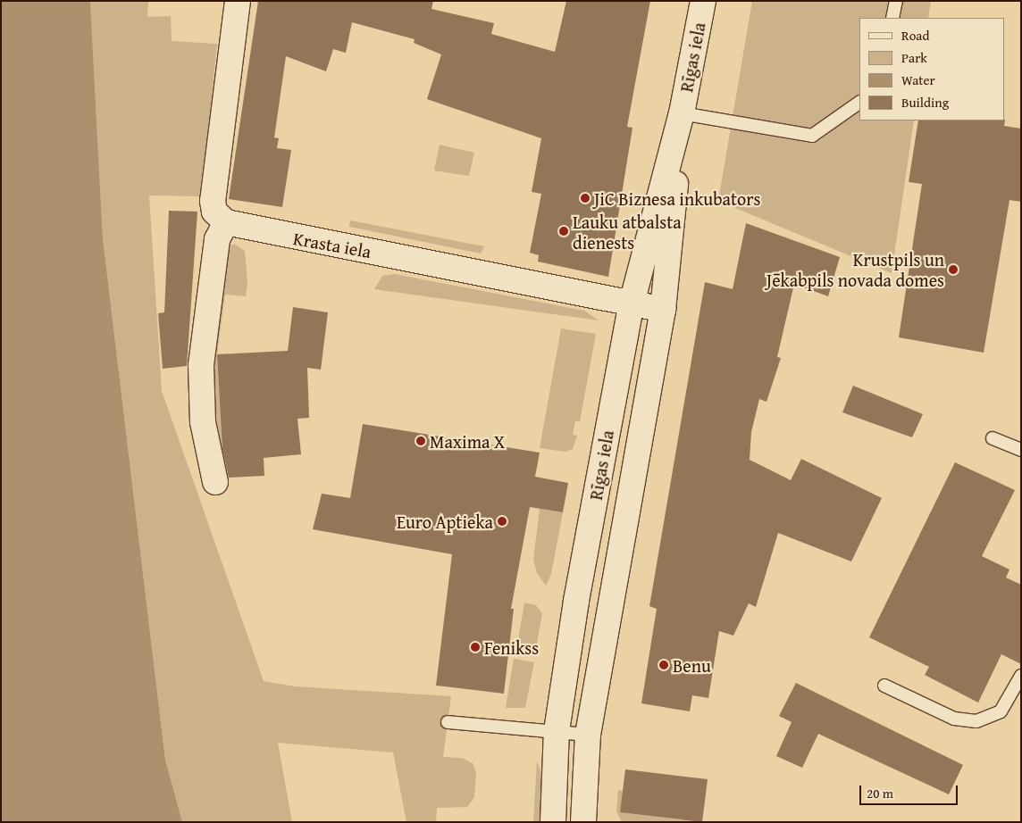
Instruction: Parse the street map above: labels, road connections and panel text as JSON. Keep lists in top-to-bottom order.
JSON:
{
  "streets": {
    "main road": ["Rīgas iela", "Krasta iela"]
  },
  "crossings": [
    ["Rīgas iela", "Krasta iela"]
  ],
  "places": [
    "JiC Biznesa inkubators",
    "Lauku atbalsta dienests",
    "Krustpils un Jēkabpils novada domes",
    "Maxima X",
    "Euro Aptieka",
    "Fenikss",
    "Benu"
  ],
  "legend": [
    "Road",
    "Park",
    "Water",
    "Building"
  ],
  "scale_bar": "20 m"
}
